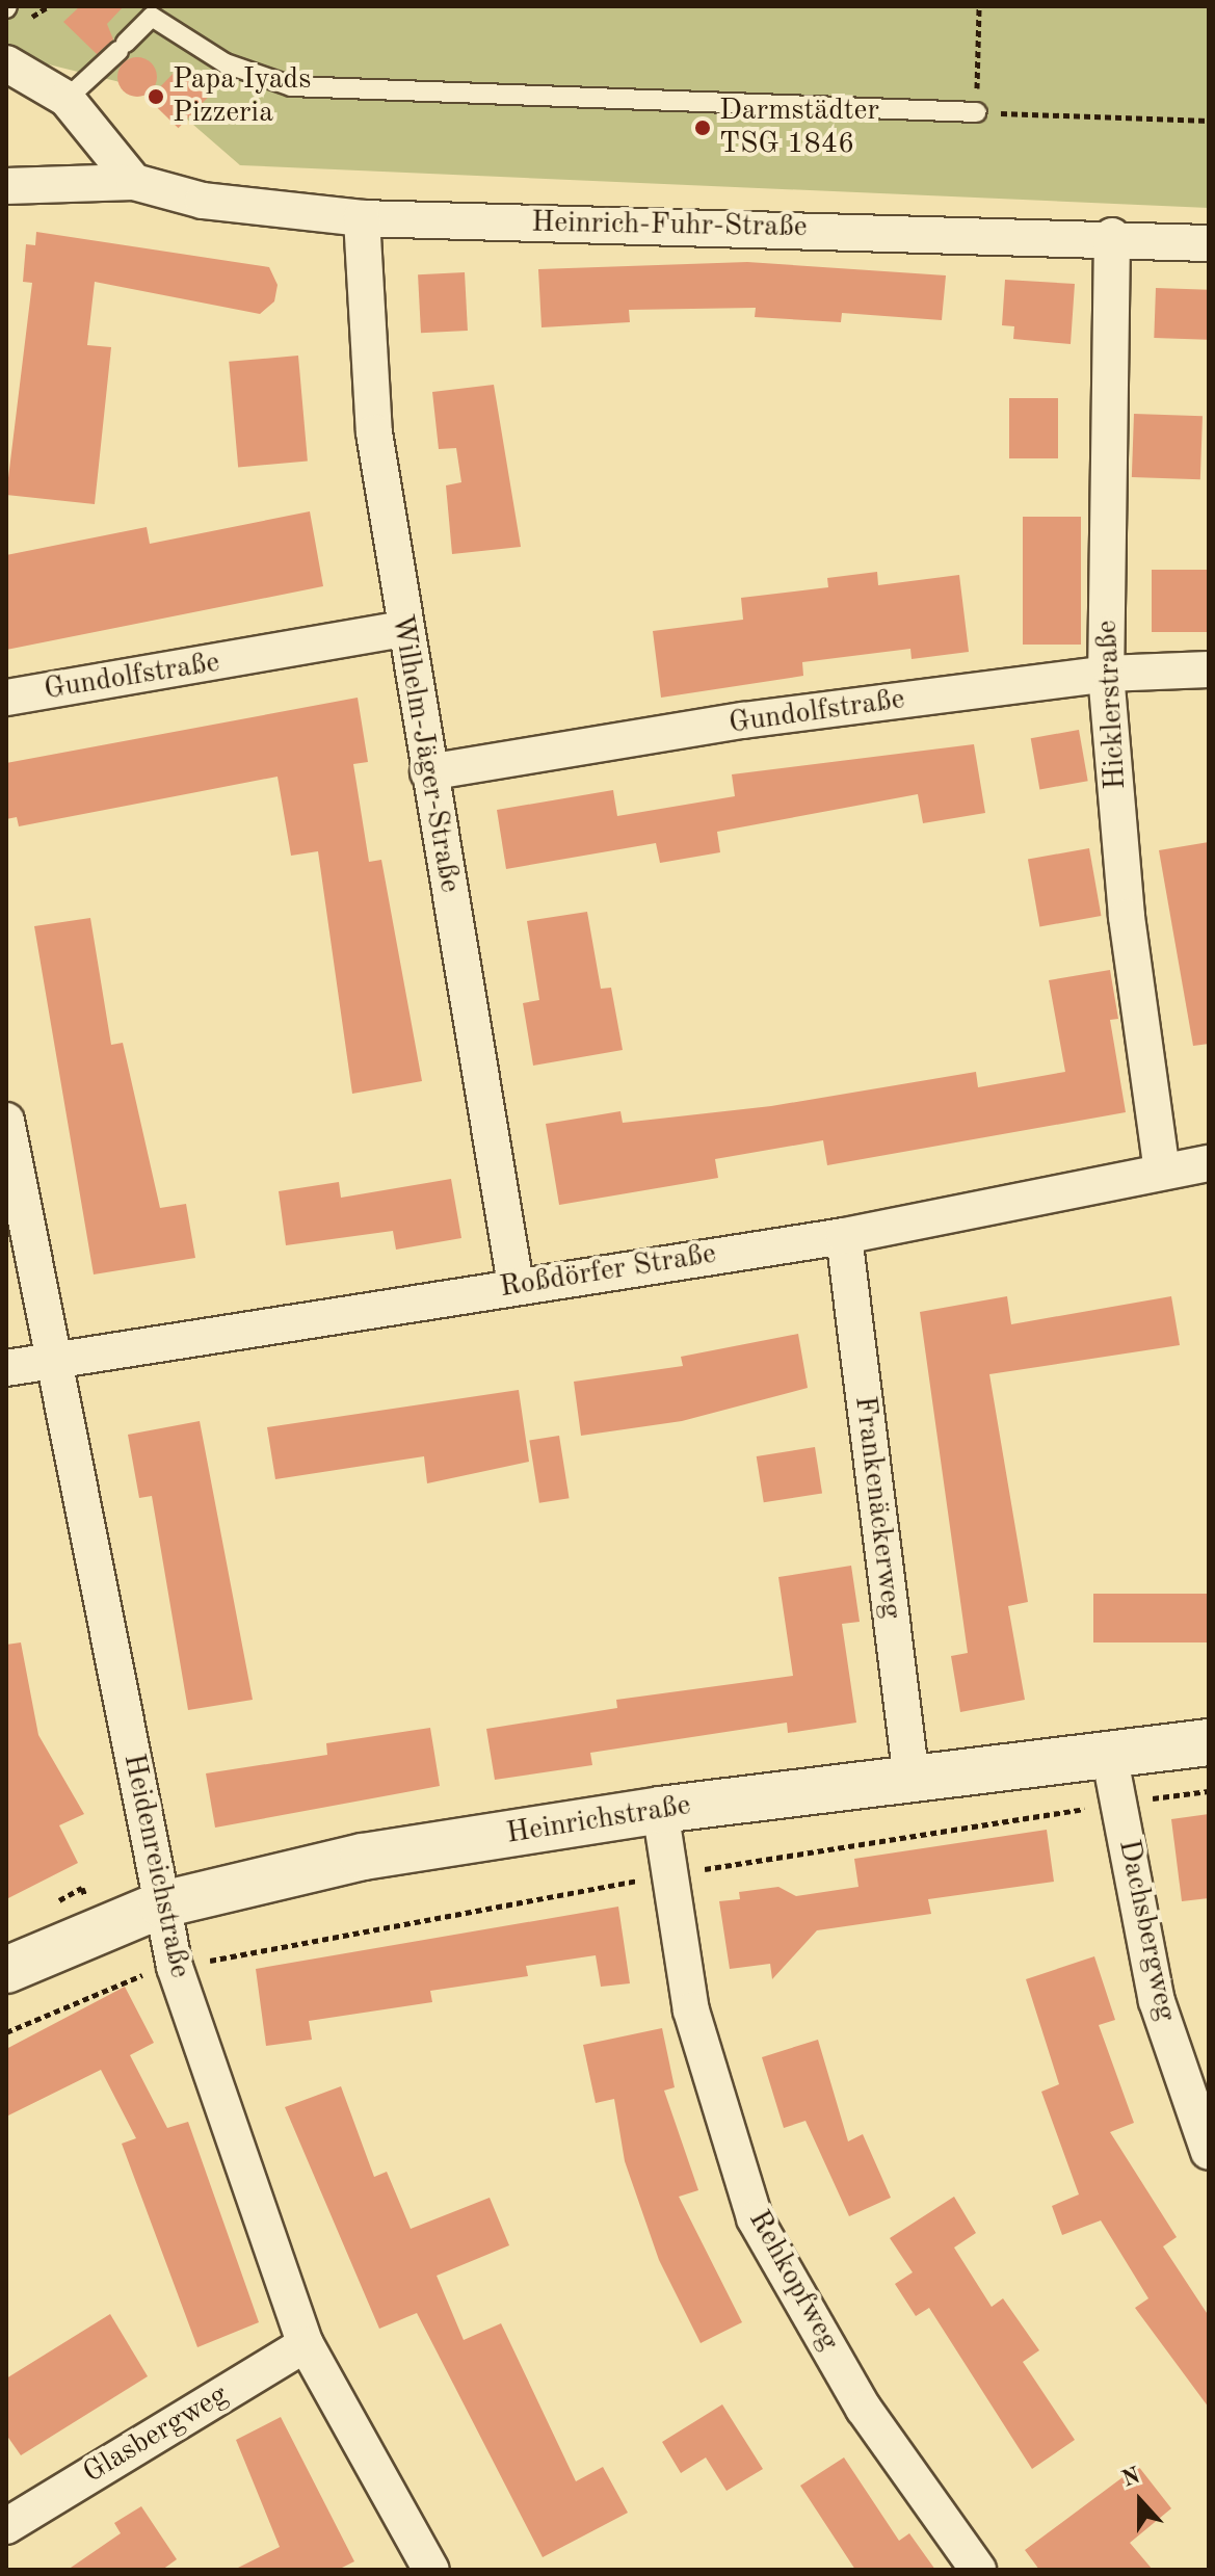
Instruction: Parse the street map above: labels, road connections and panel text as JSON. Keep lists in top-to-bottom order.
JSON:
{
  "streets": {
    "main road": ["Heinrichstraße"],
    "street": [
      "Heinrich-Fuhr-Straße",
      "Gundolfstraße",
      "Hicklerstraße",
      "Wilhelm-Jäger-Straße",
      "Roßdörfer Straße",
      "Frankenäckerweg",
      "Heidenreichstraße",
      "Dachsbergweg",
      "Rehkopfweg",
      "Glasbergweg"
    ]
  },
  "crossings": [
    ["Heinrich-Fuhr-Straße", "Hicklerstraße"],
    ["Heinrich-Fuhr-Straße", "Wilhelm-Jäger-Straße"],
    ["Gundolfstraße", "Hicklerstraße"],
    ["Gundolfstraße", "Wilhelm-Jäger-Straße"],
    ["Hicklerstraße", "Roßdörfer Straße"],
    ["Wilhelm-Jäger-Straße", "Roßdörfer Straße"],
    ["Roßdörfer Straße", "Frankenäckerweg"],
    ["Roßdörfer Straße", "Heidenreichstraße"],
    ["Frankenäckerweg", "Heinrichstraße"],
    ["Heinrichstraße", "Heidenreichstraße"],
    ["Heinrichstraße", "Dachsbergweg"],
    ["Heinrichstraße", "Rehkopfweg"],
    ["Heidenreichstraße", "Glasbergweg"]
  ],
  "places": ["Papa Iyads Pizzeria", "Darmstädter TSG 1846"],
  "north": "top"
}
